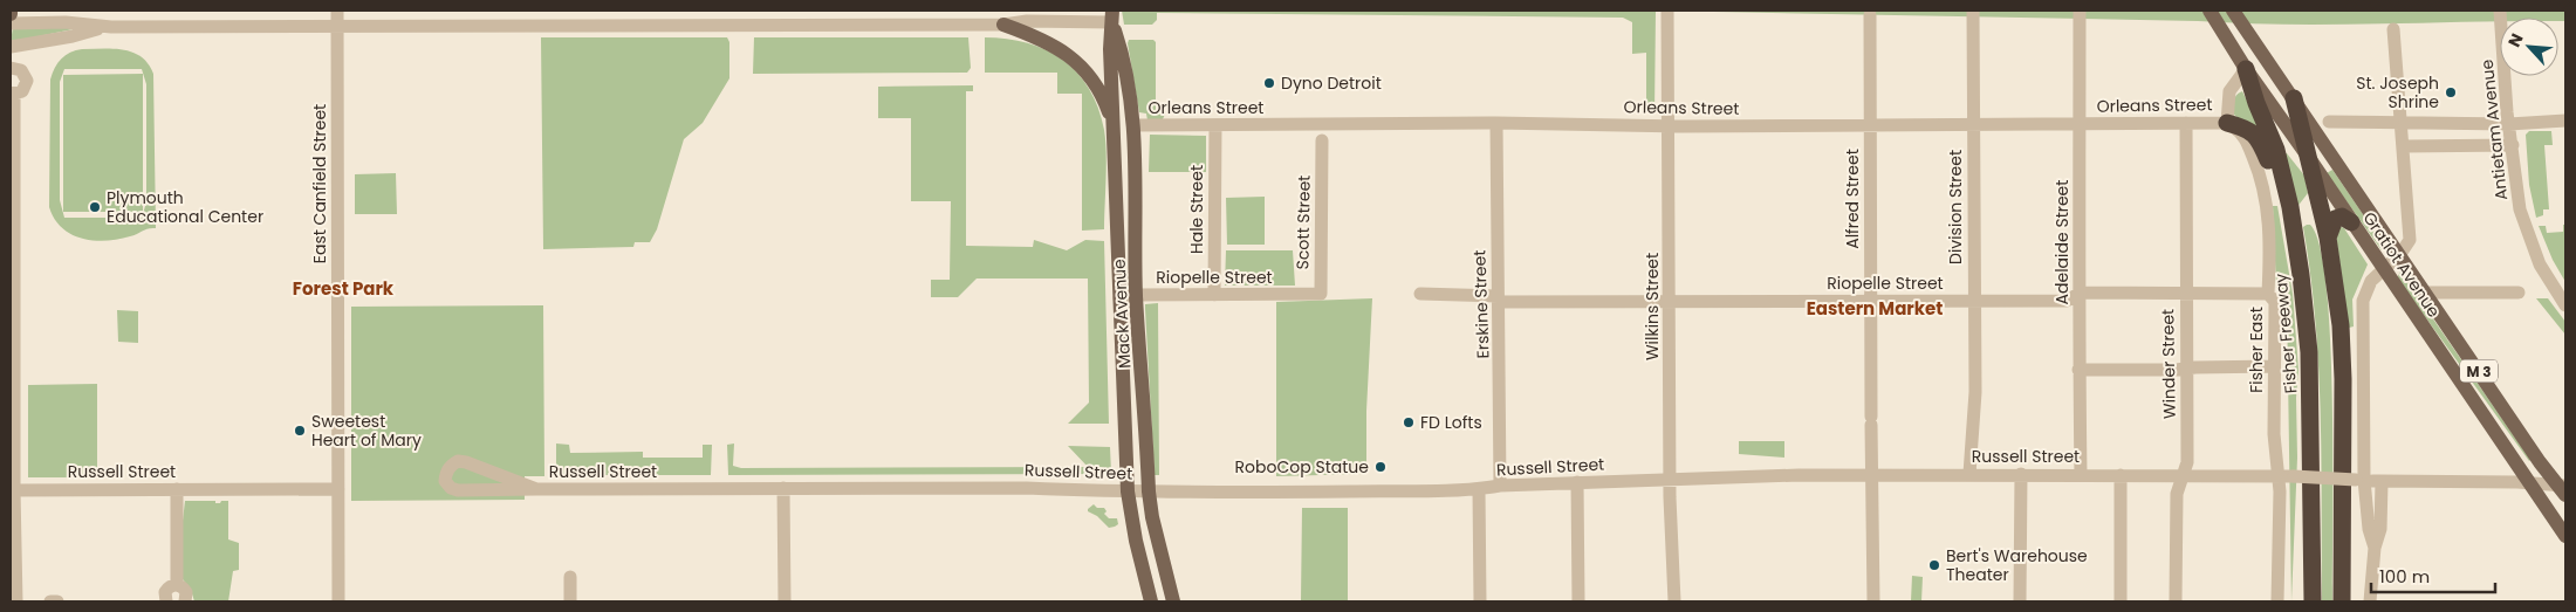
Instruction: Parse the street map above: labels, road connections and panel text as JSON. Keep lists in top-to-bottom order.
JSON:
{
  "streets": {
    "highway": ["Fisher Freeway"],
    "main road": ["Gratiot Avenue", "Mack Avenue", "M 3"],
    "street": [
      "Orleans Street",
      "Antietam Avenue",
      "East Canfield Street",
      "Alfred Street",
      "Division Street",
      "Hale Street",
      "Scott Street",
      "Adelaide Street",
      "Riopelle Street",
      "Erskine Street",
      "Wilkins Street",
      "Fisher East",
      "Winder Street",
      "Russell Street"
    ]
  },
  "crossings": [
    ["Orleans Street", "Alfred Street"],
    ["Orleans Street", "Division Street"],
    ["Orleans Street", "Hale Street"],
    ["Orleans Street", "Adelaide Street"],
    ["Orleans Street", "Erskine Street"],
    ["Orleans Street", "Wilkins Street"],
    ["Orleans Street", "Mack Avenue"],
    ["Orleans Street", "Fisher East"],
    ["Orleans Street", "Winder Street"],
    ["East Canfield Street", "Russell Street"],
    ["Alfred Street", "Riopelle Street"],
    ["Alfred Street", "Russell Street"],
    ["Division Street", "Riopelle Street"],
    ["Division Street", "Russell Street"],
    ["Hale Street", "Riopelle Street"],
    ["Scott Street", "Riopelle Street"],
    ["Adelaide Street", "Riopelle Street"],
    ["Adelaide Street", "Russell Street"],
    ["Gratiot Avenue", "Fisher Freeway"],
    ["Gratiot Avenue", "Russell Street"],
    ["Riopelle Street", "Erskine Street"],
    ["Riopelle Street", "Wilkins Street"],
    ["Riopelle Street", "Mack Avenue"],
    ["Riopelle Street", "Fisher East"],
    ["Riopelle Street", "Winder Street"],
    ["Erskine Street", "Russell Street"],
    ["Wilkins Street", "Russell Street"],
    ["Mack Avenue", "Russell Street"],
    ["Fisher East", "Russell Street"],
    ["Winder Street", "Russell Street"]
  ],
  "districts": ["Forest Park", "Eastern Market"],
  "places": [
    "Dyno Detroit",
    "St. Joseph Shrine",
    "Plymouth Educational Center",
    "FD Lofts",
    "Sweetest Heart of Mary",
    "RoboCop Statue",
    "Bert's Warehouse Theater"
  ],
  "scale_bar": "100 m",
  "north": "top left"
}
